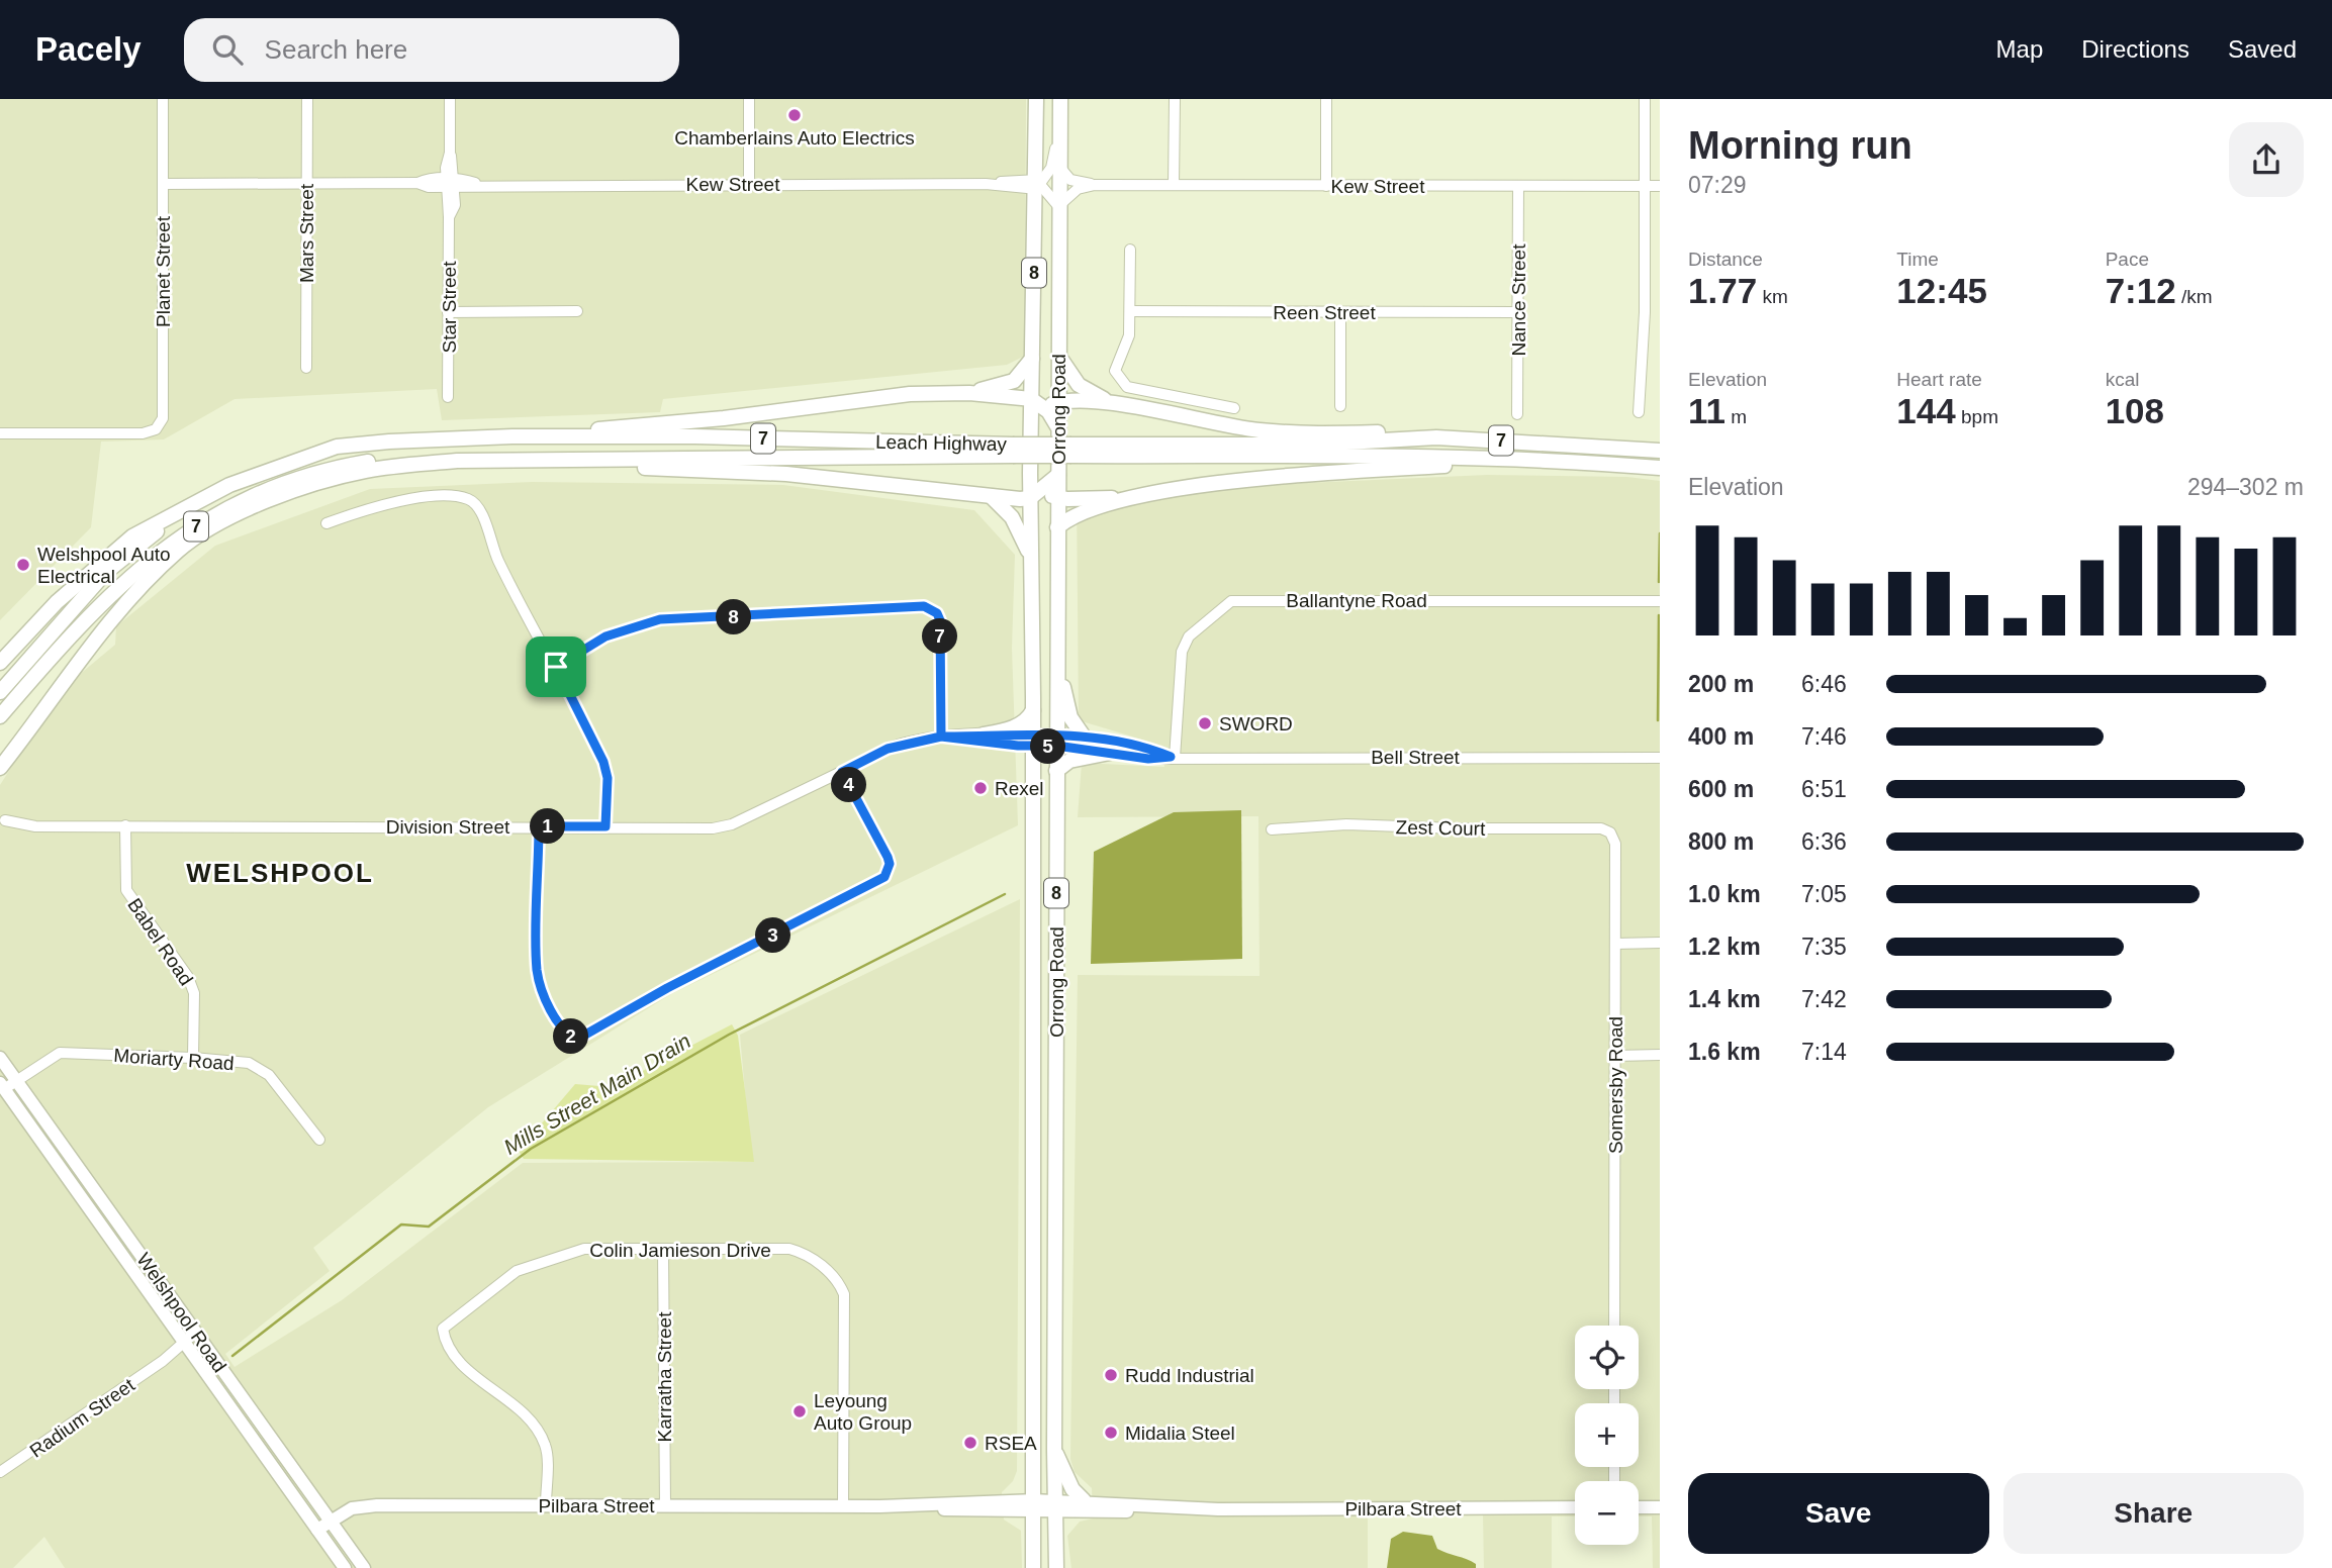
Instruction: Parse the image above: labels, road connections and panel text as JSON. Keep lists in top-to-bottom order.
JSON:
{
  "streets": {
    "highway": [
      "8",
      "Orrong Road",
      "7",
      "Leach Highway"
    ],
    "main road": ["Welshpool Road", "Pilbara Street"],
    "street": [
      "Kew Street",
      "Mars Street",
      "Planet Street",
      "Nance Street",
      "Star Street",
      "Reen Street",
      "Ballantyne Road",
      "Bell Street",
      "Division Street",
      "Zest Court",
      "Babel Road",
      "Moriarty Road",
      "Somersby Road",
      "Colin Jamieson Drive",
      "Karratha Street",
      "Radium Street"
    ]
  },
  "crossings": [
    ["Kew Street", "Mars Street"],
    ["Kew Street", "Planet Street"],
    ["Kew Street", "Nance Street"],
    ["Kew Street", "Star Street"],
    ["Kew Street", "Orrong Road"],
    ["Nance Street", "Reen Street"],
    ["Orrong Road", "Bell Street"],
    ["Orrong Road", "Division Street"],
    ["Orrong Road", "Pilbara Street"],
    ["7", "Leach Highway"],
    ["Ballantyne Road", "Bell Street"],
    ["Division Street", "Babel Road"],
    ["Zest Court", "Somersby Road"],
    ["Babel Road", "Moriarty Road"],
    ["Moriarty Road", "Welshpool Road"],
    ["Colin Jamieson Drive", "Karratha Street"],
    ["Colin Jamieson Drive", "Pilbara Street"],
    ["Welshpool Road", "Radium Street"],
    ["Welshpool Road", "Pilbara Street"],
    ["Karratha Street", "Pilbara Street"]
  ],
  "districts": ["WELSHPOOL"],
  "water": ["Mills Street Main Drain"],
  "places": [
    "Chamberlains Auto Electrics",
    "Welshpool Auto Electrical",
    "SWORD",
    "Rexel",
    "Rudd Industrial",
    "Leyoung Auto Group",
    "Midalia Steel",
    "RSEA"
  ],
  "page": {
    "header": "Pacely",
    "search": "Search here",
    "nav": ["Map", "Directions", "Saved"],
    "heading": ["Morning run", "07:29"],
    "stats": [
      ["Distance", "1.77 km"],
      ["Time", "12:45"],
      ["Pace", "7:12 /km"],
      ["Elevation", "11 m"],
      ["Heart rate", "144 bpm"],
      ["kcal", "108"]
    ],
    "chart": ["Elevation", "294–302 m"],
    "pins": [
      "8",
      "7",
      "5",
      "4",
      "1",
      "3",
      "2"
    ],
    "list": [
      {
        "name": "200 m",
        "note": "6:46"
      },
      {
        "name": "400 m",
        "note": "7:46"
      },
      {
        "name": "600 m",
        "note": "6:51"
      },
      {
        "name": "800 m",
        "note": "6:36"
      },
      {
        "name": "1.0 km",
        "note": "7:05"
      },
      {
        "name": "1.2 km",
        "note": "7:35"
      },
      {
        "name": "1.4 km",
        "note": "7:42"
      },
      {
        "name": "1.6 km",
        "note": "7:14"
      }
    ],
    "map_buttons": ["+", "−"],
    "buttons": ["Save", "Share"]
  }
}
